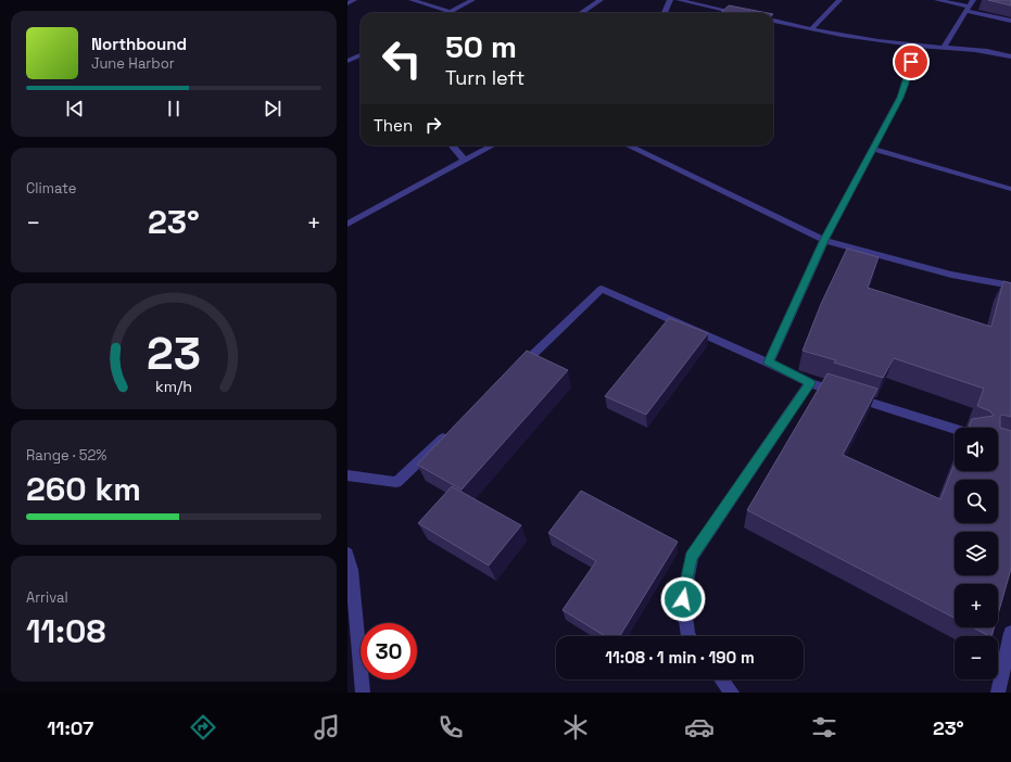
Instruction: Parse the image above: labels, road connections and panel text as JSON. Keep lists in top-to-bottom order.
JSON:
{
  "page": {
    "turn": ["50 m", "Turn left"],
    "song": ["Northbound", "June Harbor"],
    "then": "Then",
    "tile": [
      "Climate",
      ["Range · 52%", "260 km"],
      ["Arrival", "11:08"]
    ],
    "heat": ["−", "23°", "+"],
    "map_buttons": ["+", "−"],
    "limit": "30",
    "trip": "11:08 · 1 min · 190 m",
    "tabs": ["11:07", "23°"],
    "gauge": ["23", "km/h"]
  }
}
